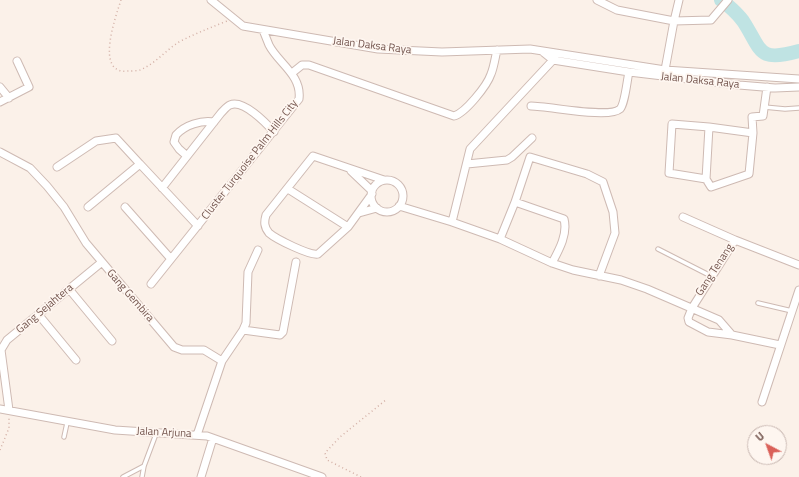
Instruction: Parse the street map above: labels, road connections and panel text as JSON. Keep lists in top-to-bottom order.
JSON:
{
  "streets": {
    "street": [
      "Jalan Daksa Raya",
      "Cluster Turquoise Palm Hills City",
      "Gang Tenang",
      "Gang Gembira",
      "Gang Sejahtera",
      "Jalan Arjuna"
    ]
  },
  "crossings": [
    ["Jalan Daksa Raya", "Cluster Turquoise Palm Hills City"],
    ["Gang Gembira", "Gang Sejahtera"],
    ["Gang Sejahtera", "Jalan Arjuna"]
  ],
  "north": "top left"
}
